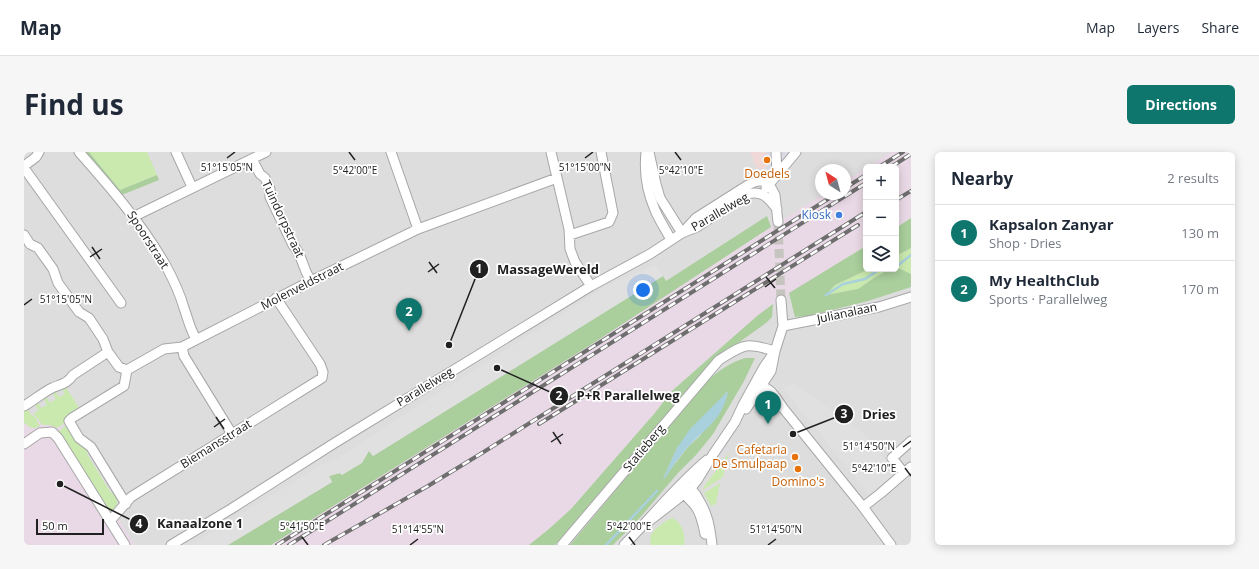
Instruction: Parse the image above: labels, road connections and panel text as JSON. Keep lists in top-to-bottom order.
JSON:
{
  "streets": {
    "street": [
      "Parallelweg",
      "Tuindorpstraat",
      "Spoorstraat",
      "Molenveldstraat",
      "Julianalaan",
      "Biemansstraat",
      "Statieberg"
    ]
  },
  "crossings": [
    ["Tuindorpstraat", "Molenveldstraat"],
    ["Spoorstraat", "Molenveldstraat"],
    ["Molenveldstraat", "Biemansstraat"]
  ],
  "places": [
    "Doedels",
    "Kiosk",
    "MassageWereld",
    "P+R Parallelweg",
    "Dries",
    "Cafetaria De Smulpaap",
    "Domino's",
    "Kanaalzone 1"
  ],
  "scale_bar": "50 m",
  "north": "top left",
  "page": {
    "header": "Map",
    "nav": ["Map", "Layers", "Share"],
    "title": "Find us",
    "buttons": "Directions",
    "heading": ["Nearby", "2 results"],
    "map_buttons": ["+", "−"],
    "list": [
      {
        "mark": "1",
        "name": "Kapsalon Zanyar",
        "note": "Shop · Dries",
        "value": "130 m"
      },
      {
        "mark": "2",
        "name": "My HealthClub",
        "note": "Sports · Parallelweg",
        "value": "170 m"
      }
    ],
    "pins": ["2", "1"],
    "scale": "50 m"
  },
  "coordinates": [
    "51°15'05\"N",
    "51°15'00\"N",
    "5°42'00\"E",
    "5°42'10\"E",
    "51°14'50\"N",
    "5°41'50\"E",
    "51°14'55\"N"
  ]
}
